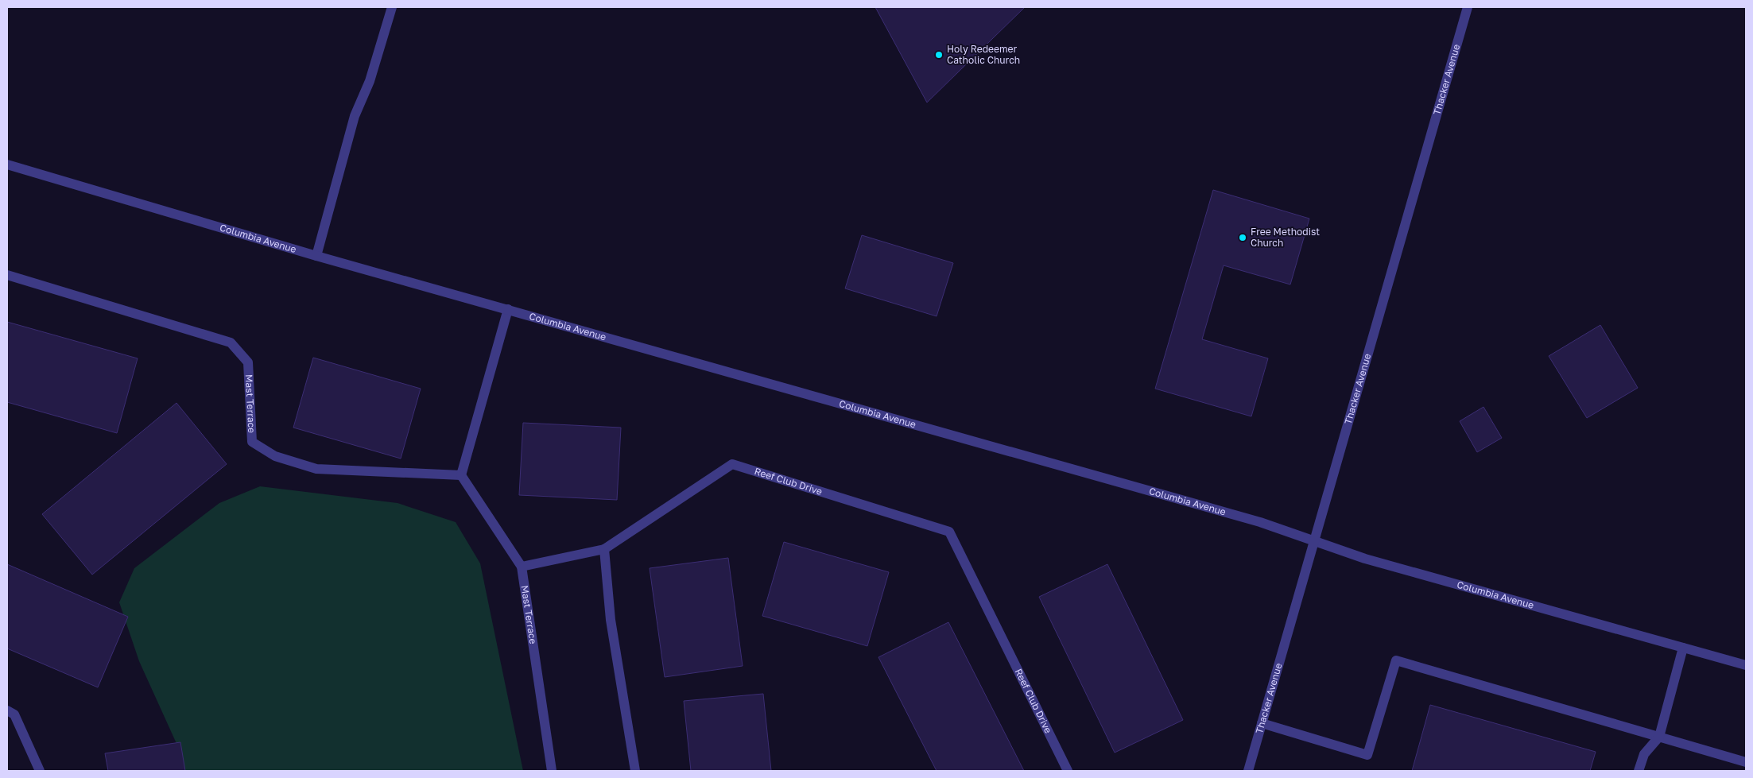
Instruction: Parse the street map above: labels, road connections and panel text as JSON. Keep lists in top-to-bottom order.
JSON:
{
  "streets": {
    "street": [
      "Thacker Avenue",
      "Columbia Avenue",
      "Mast Terrace",
      "Reef Club Drive"
    ]
  },
  "crossings": [
    ["Thacker Avenue", "Columbia Avenue"]
  ],
  "places": ["Holy Redeemer Catholic Church", "Free Methodist Church"]
}
